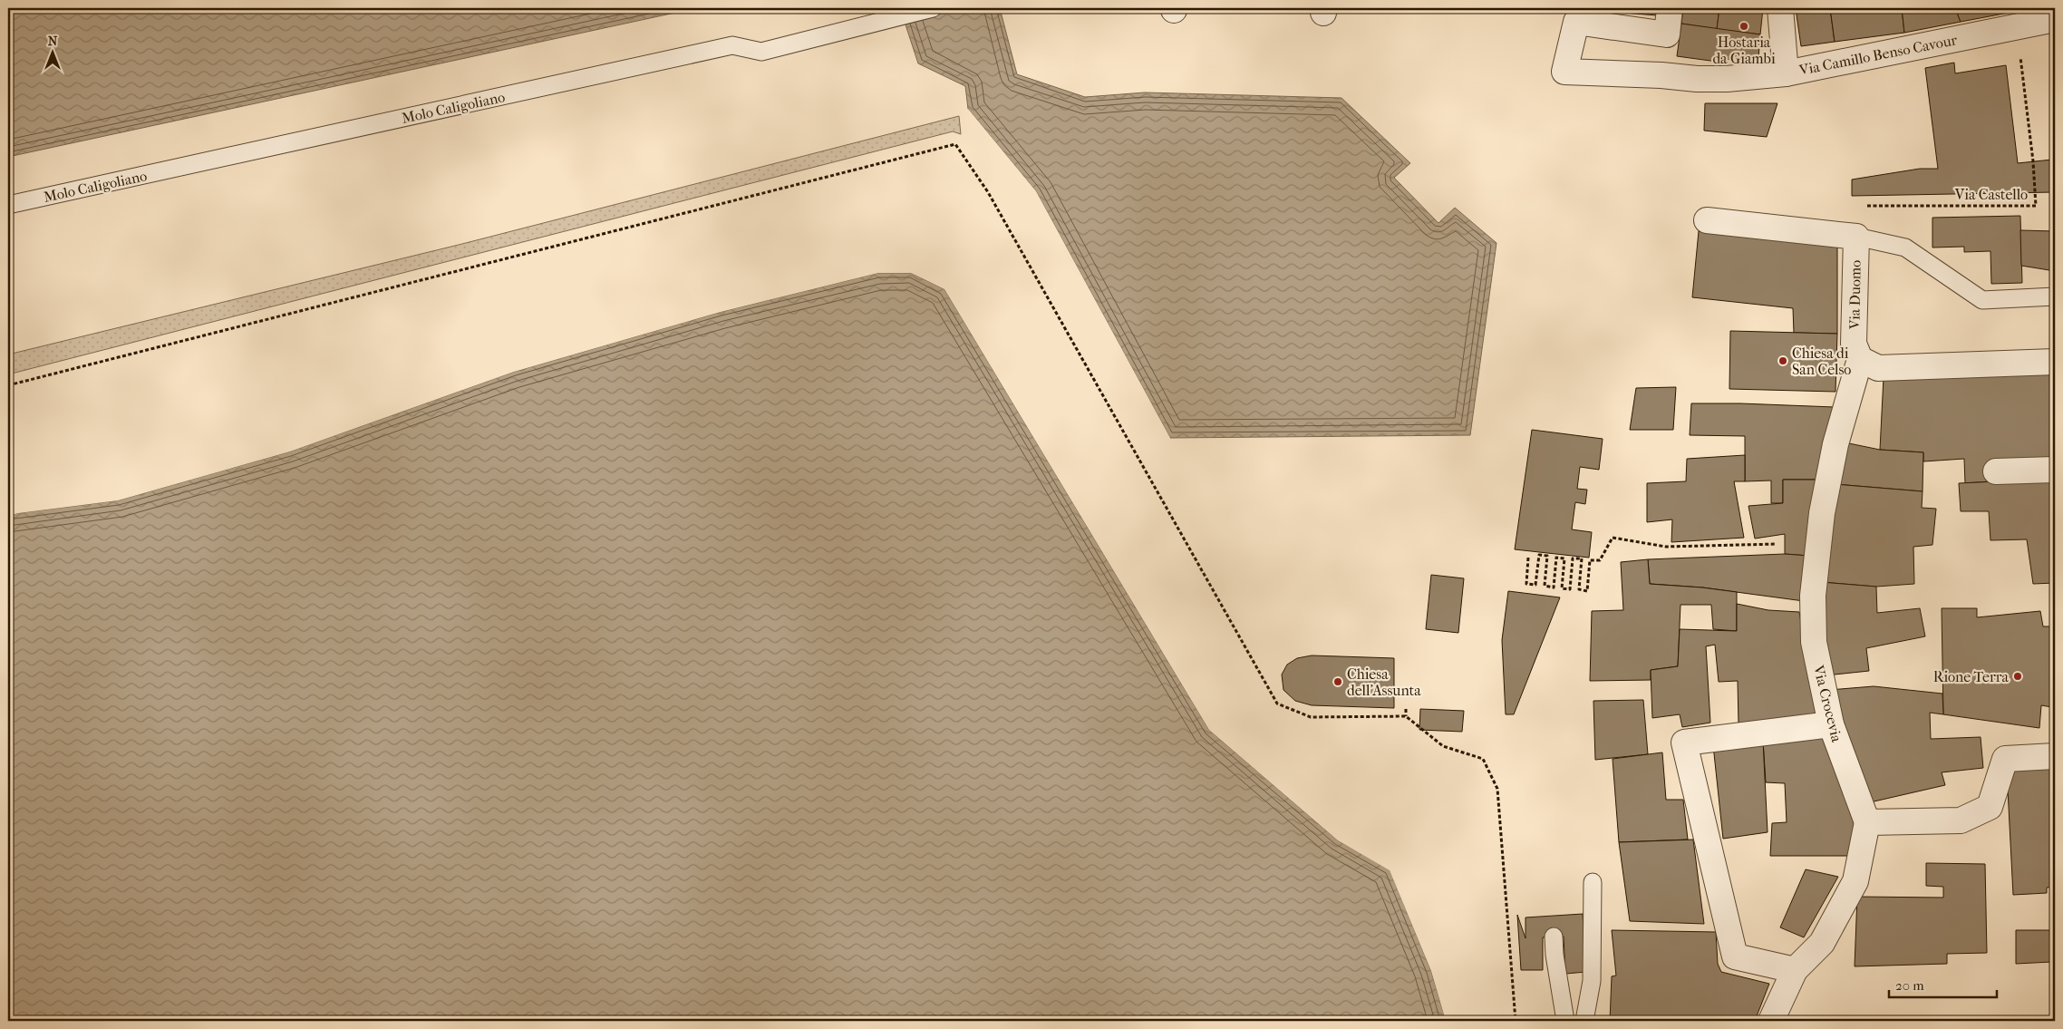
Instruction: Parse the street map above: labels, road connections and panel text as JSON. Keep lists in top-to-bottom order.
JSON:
{
  "streets": {
    "street": ["Via Camillo Benso Cavour", "Via Duomo", "Via Crocevia"],
    "lane": ["Molo Caligoliano"],
    "path": ["Via Castello"]
  },
  "crossings": [
    ["Via Camillo Benso Cavour", "Via Castello"],
    ["Via Duomo", "Via Crocevia"]
  ],
  "places": [
    "Hostaria da Giambi",
    "Chiesa di San Celso",
    "Rione Terra",
    "Chiesa dell'Assunta"
  ],
  "scale_bar": "20 m",
  "north": "top"
}
